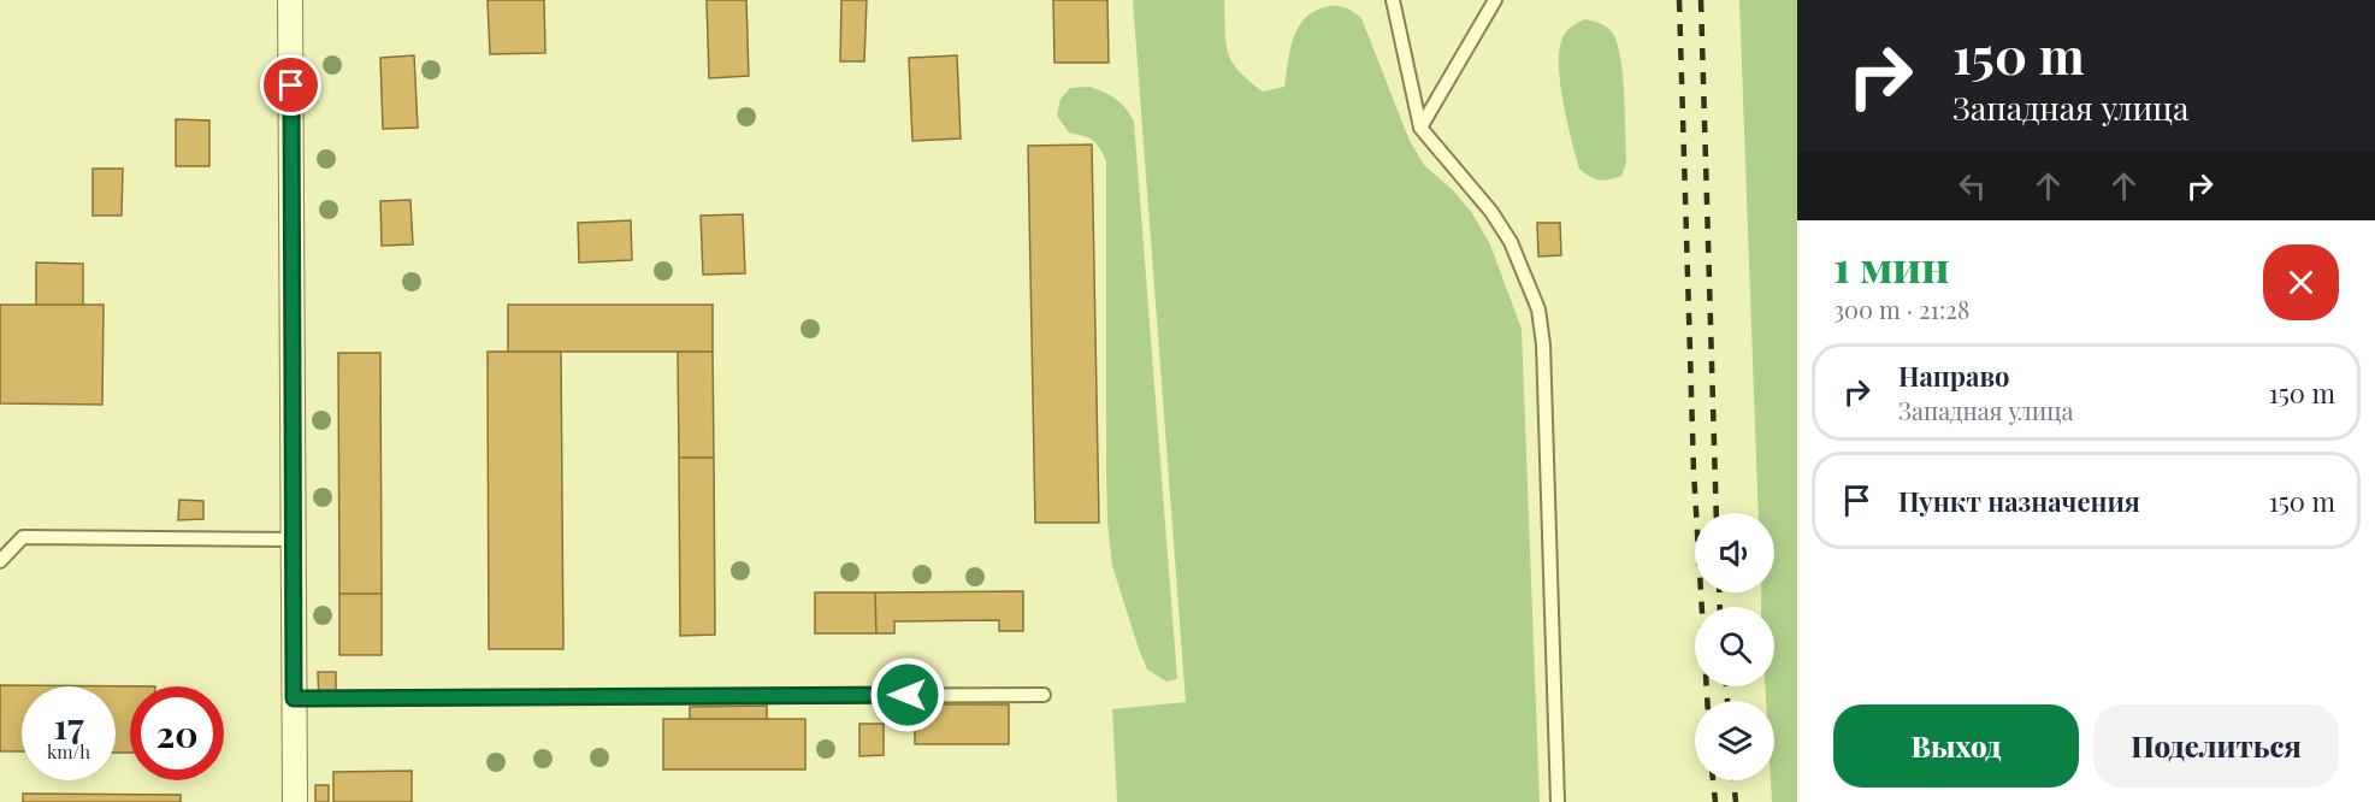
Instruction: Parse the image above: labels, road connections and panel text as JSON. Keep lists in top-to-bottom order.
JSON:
{
  "page": {
    "turn": ["150 m", "Западная улица"],
    "heading": ["1 мин", "300 m · 21:28"],
    "list": [
      {
        "name": "Направо",
        "note": "Западная улица",
        "value": "150 m"
      },
      {
        "name": "Пункт назначения",
        "value": "150 m"
      }
    ],
    "speed": "17 km/h",
    "limit": "20",
    "buttons": ["Выход", "Поделиться"]
  }
}
